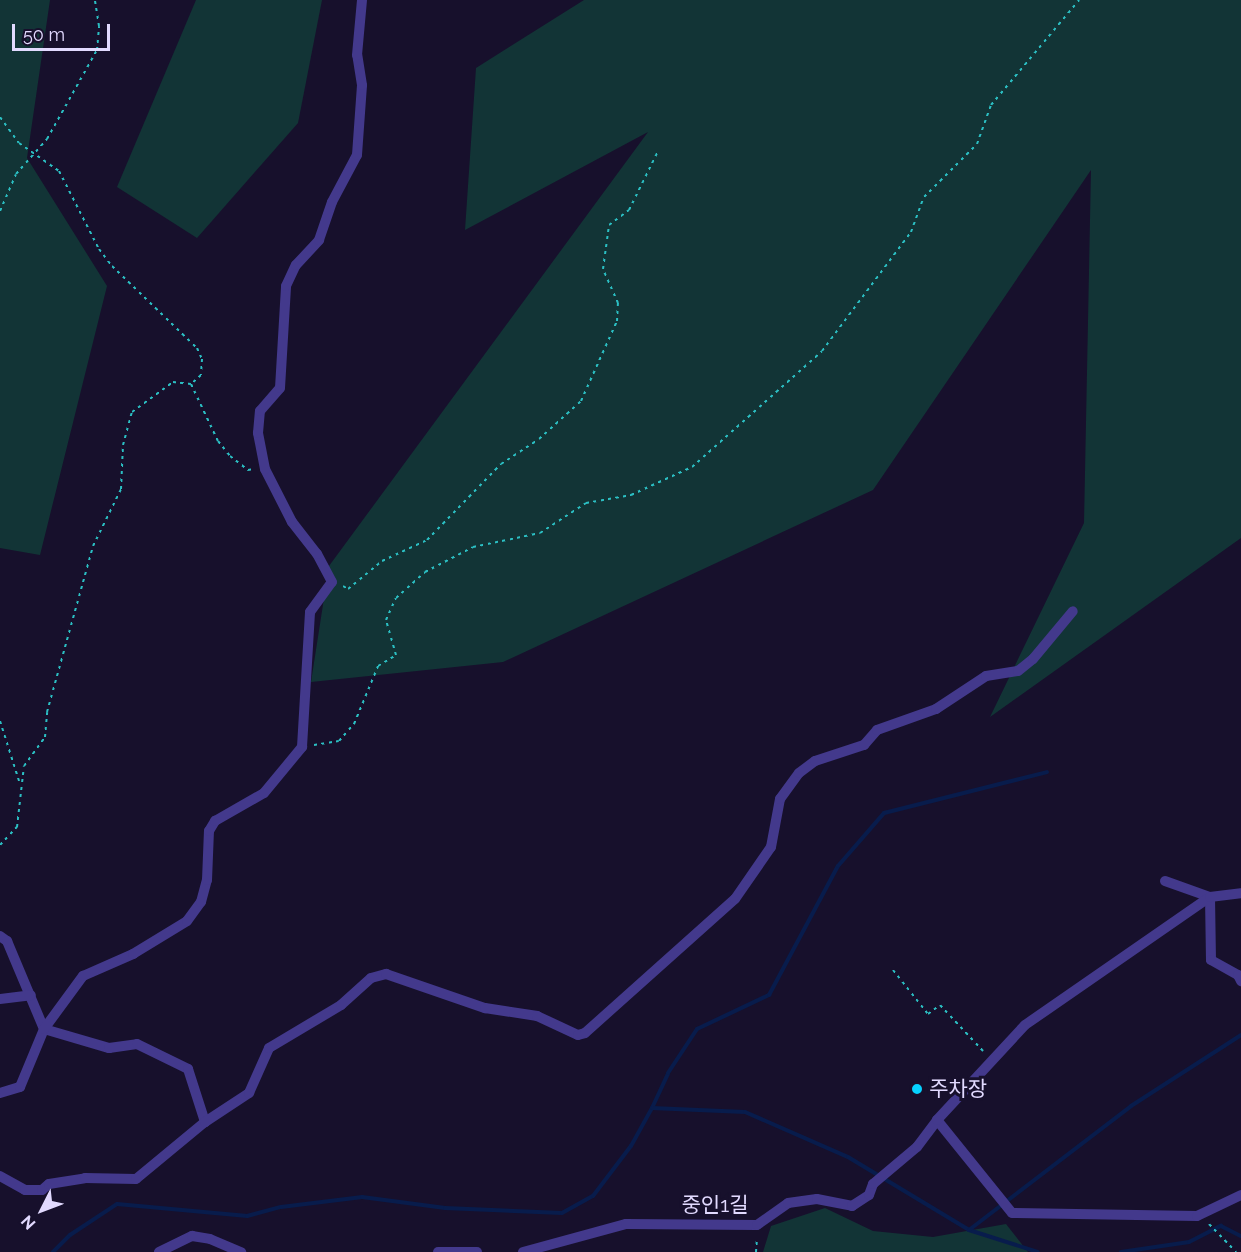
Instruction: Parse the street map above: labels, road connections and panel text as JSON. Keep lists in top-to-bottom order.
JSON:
{
  "streets": {
    "street": ["중인1길"]
  },
  "places": ["주차장"],
  "scale_bar": "50 m",
  "north": "bottom left"
}
